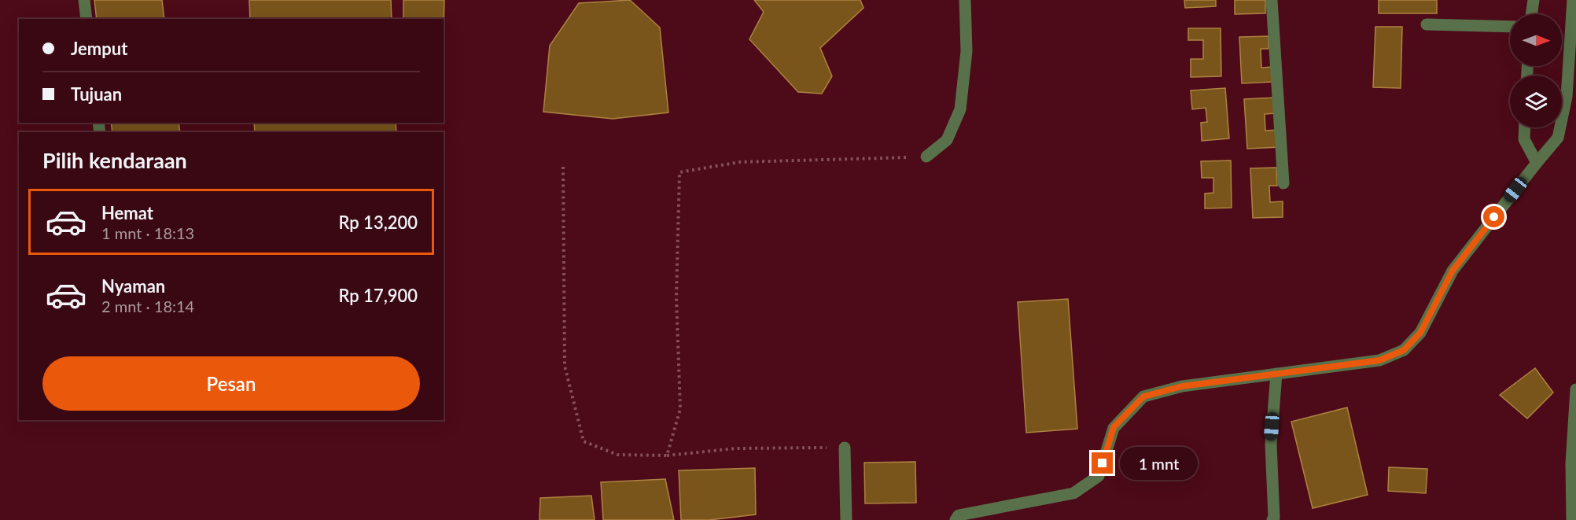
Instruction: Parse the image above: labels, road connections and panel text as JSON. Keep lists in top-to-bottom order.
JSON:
{
  "north": "right",
  "page": {
    "banner": ["Jemput", "Tujuan"],
    "heading": "Pilih kendaraan",
    "list": [
      {
        "name": "Hemat",
        "note": "1 mnt · 18:13",
        "value": "Rp 13,200"
      },
      {
        "name": "Nyaman",
        "note": "2 mnt · 18:14",
        "value": "Rp 17,900"
      }
    ],
    "buttons": "Pesan",
    "bubble": "1 mnt"
  }
}
